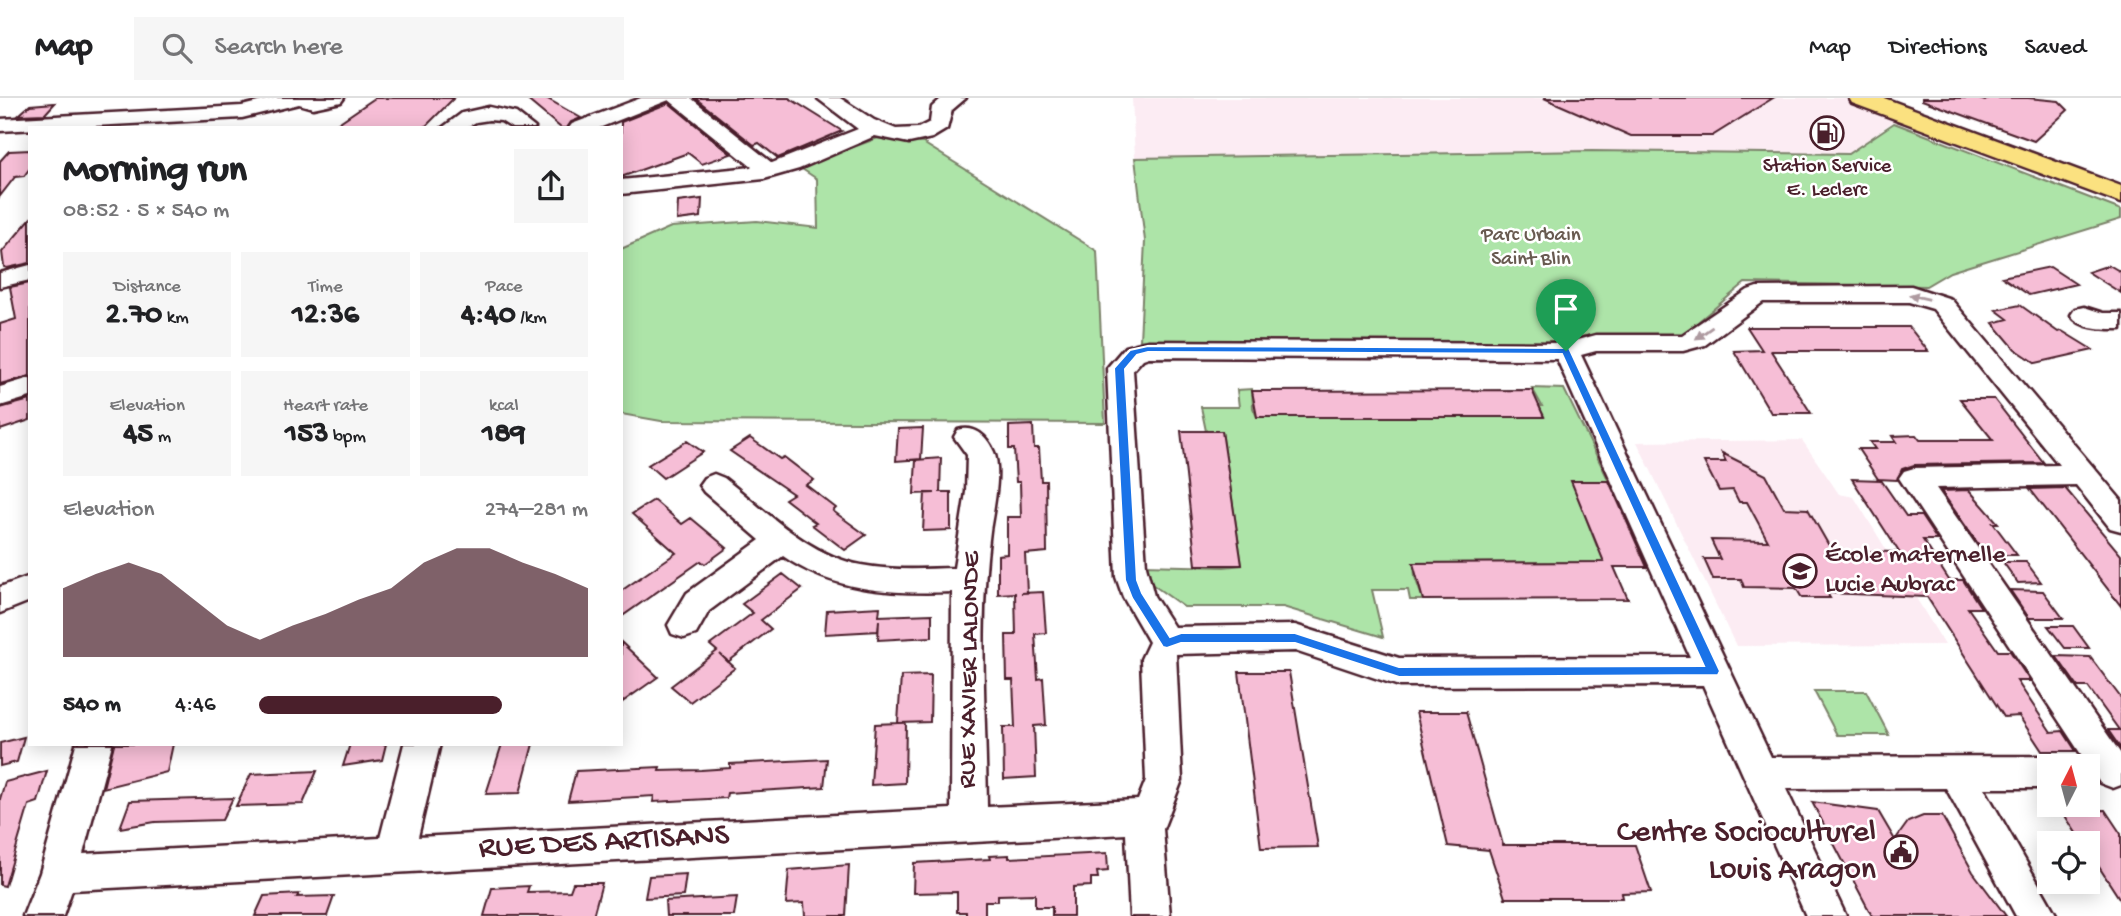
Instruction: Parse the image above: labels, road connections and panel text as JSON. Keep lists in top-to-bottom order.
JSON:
{
  "streets": {
    "street": ["RUE XAVIER LALONDE", "RUE DES ARTISANS"]
  },
  "crossings": [
    ["RUE XAVIER LALONDE", "RUE DES ARTISANS"]
  ],
  "parks": ["Parc Urbain Saint Blin"],
  "places": {
    "fuel station": ["Station Service E. Leclerc"],
    "school or university": ["École maternelle Lucie Aubrac"],
    "public building": ["Centre Socioculturel Louis Aragon"]
  },
  "north": "top",
  "page": {
    "header": "Map",
    "search": "Search here",
    "nav": ["Map", "Directions", "Saved"],
    "heading": ["Morning run", "08:52 · 5 × 540 m"],
    "stats": [
      ["Distance", "2.70 km"],
      ["Time", "12:36"],
      ["Pace", "4:40 /km"],
      ["Elevation", "45 m"],
      ["Heart rate", "153 bpm"],
      ["kcal", "189"]
    ],
    "chart": ["Elevation", "274–281 m"],
    "list": [
      {
        "name": "540 m",
        "note": "4:46"
      }
    ]
  }
}
